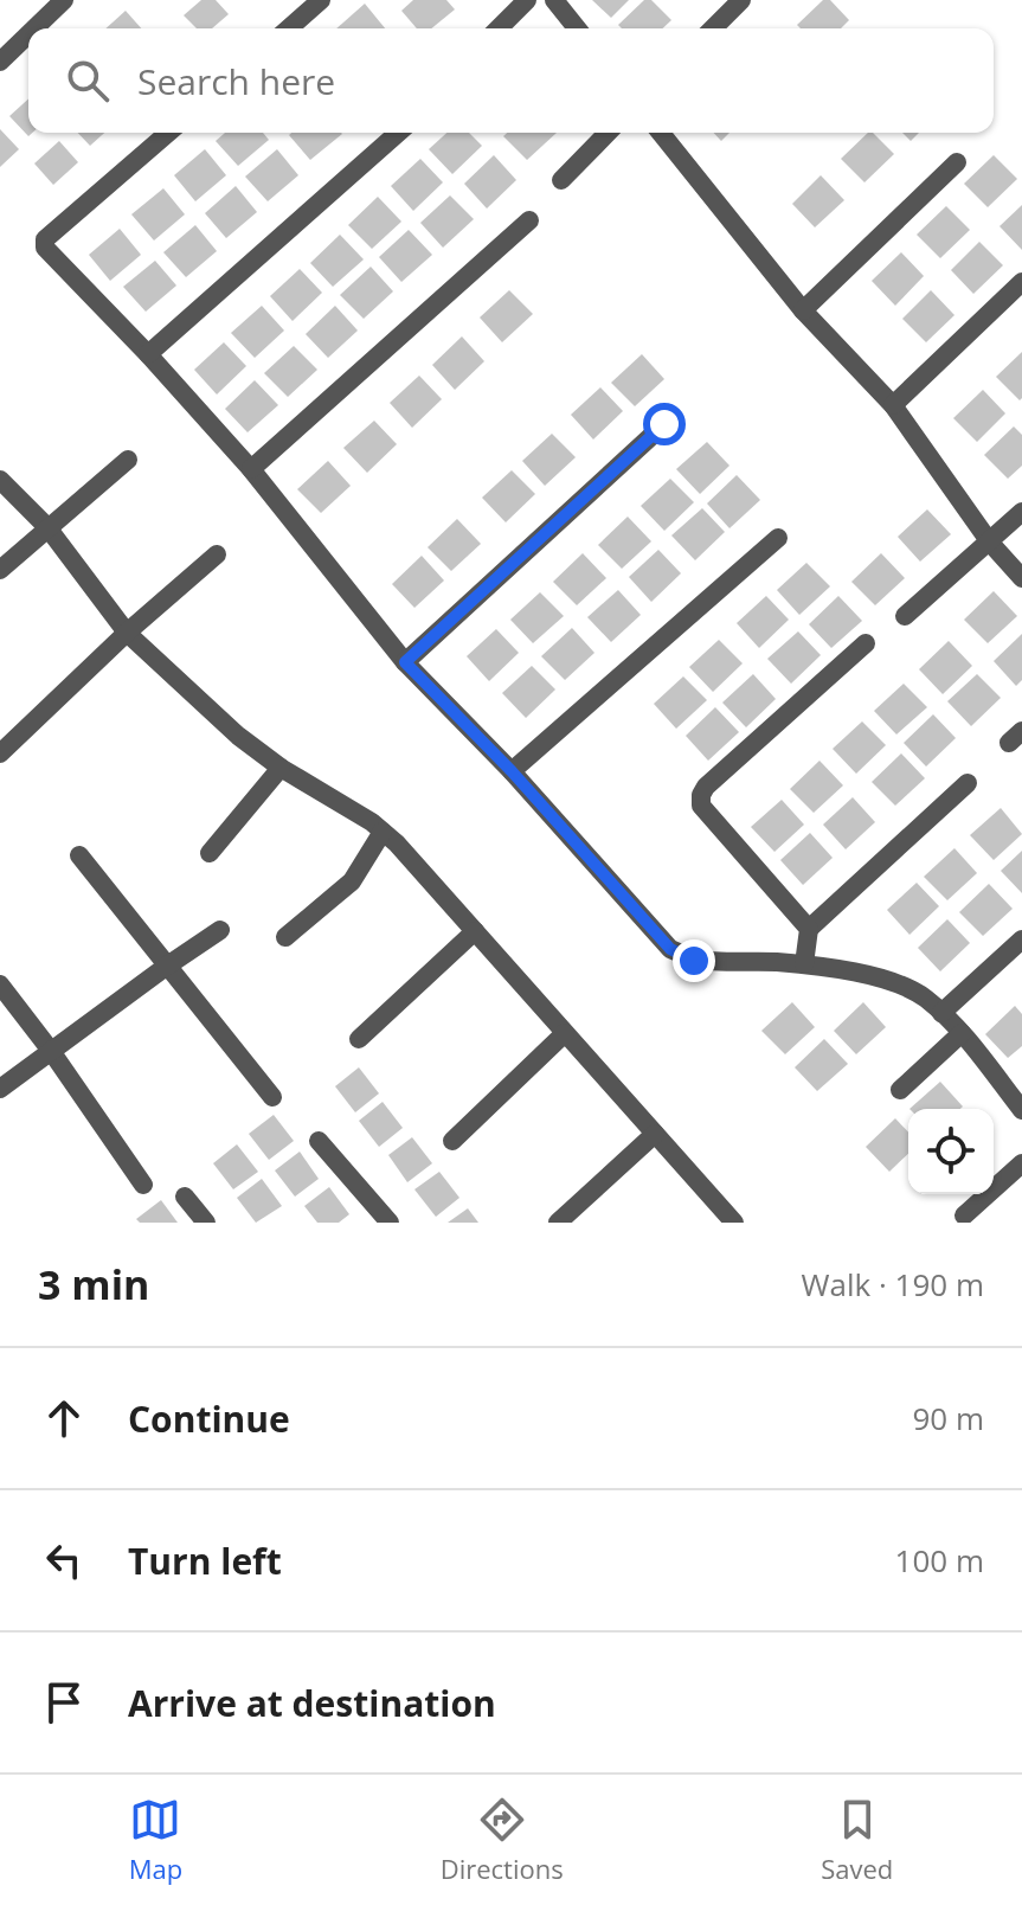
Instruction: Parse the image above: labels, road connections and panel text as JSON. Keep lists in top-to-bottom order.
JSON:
{
  "page": {
    "search": "Search here",
    "heading": ["3 min", "Walk · 190 m"],
    "list": [
      ["Continue", "90 m"],
      ["Turn left", "100 m"],
      "Arrive at destination"
    ],
    "nav": ["Map", "Directions", "Saved"]
  }
}
